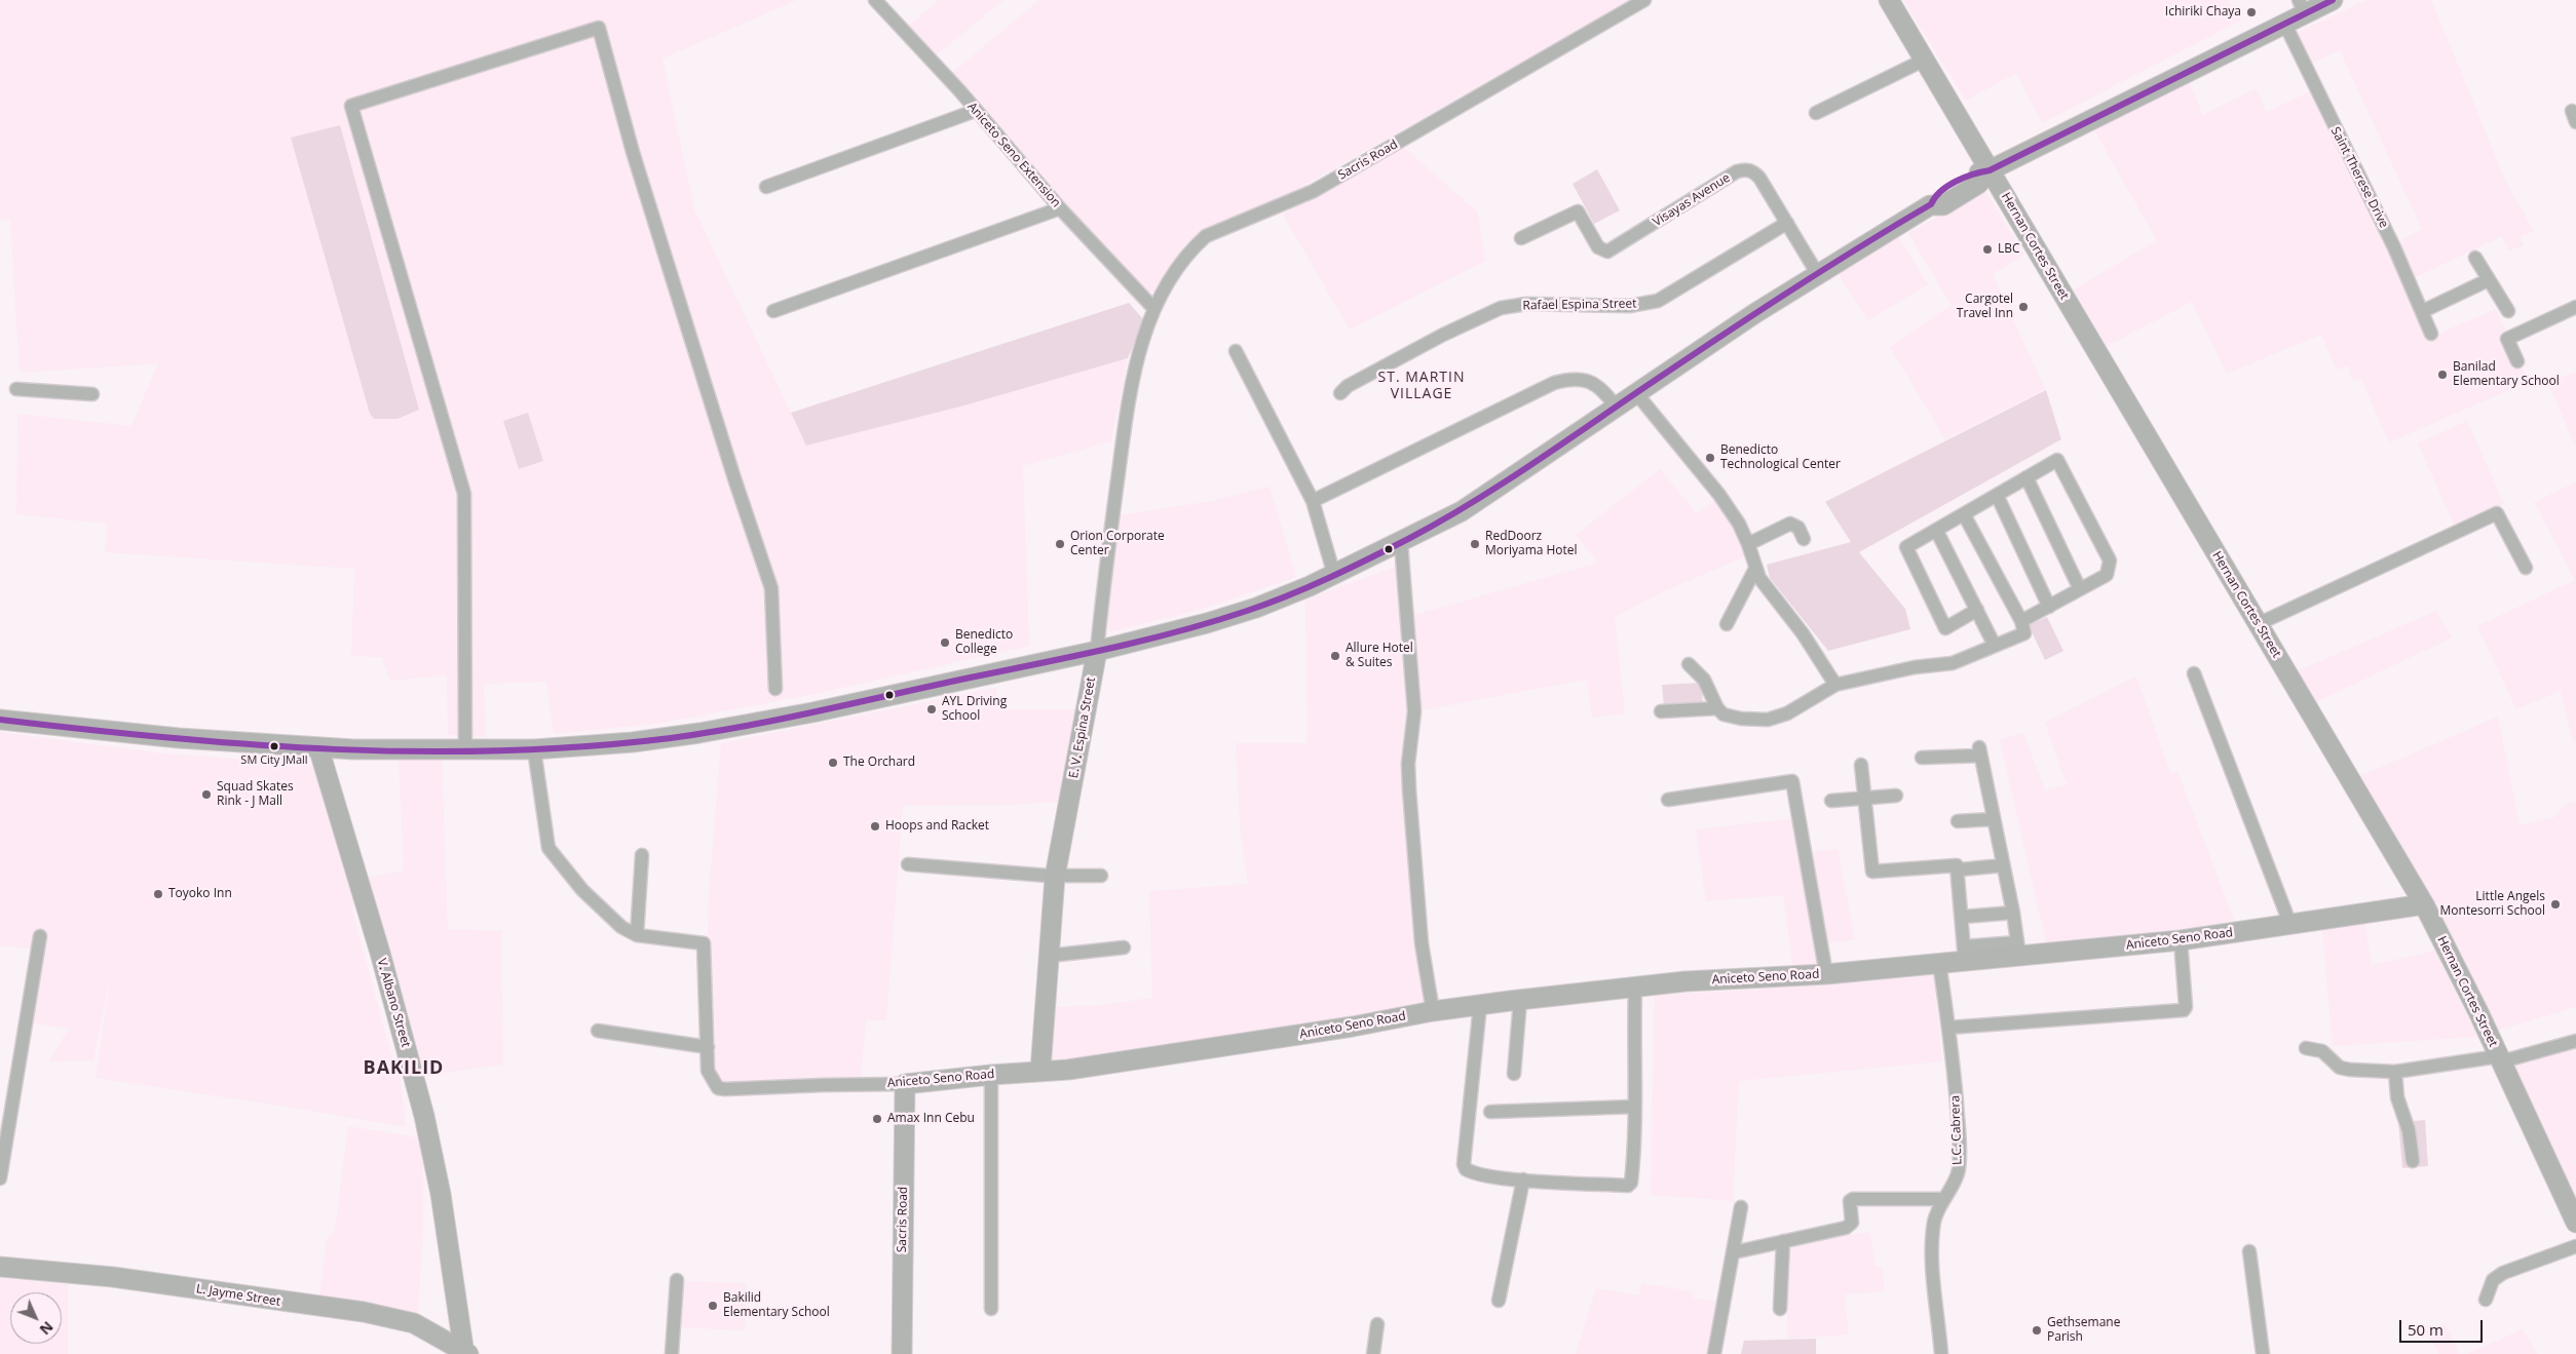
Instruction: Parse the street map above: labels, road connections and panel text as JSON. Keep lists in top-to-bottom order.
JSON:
{
  "streets": {
    "main road": [
      "Sacris Road",
      "Hernan Cortes Street",
      "E. V. Espina Street",
      "Aniceto Seno Road",
      "V. Albano Street",
      "L. Jayme Street"
    ],
    "street": [
      "Aniceto Seno Extension",
      "Saint Therese Drive",
      "Visayas Avenue",
      "Rafael Espina Street",
      "L.C. Cabrera"
    ]
  },
  "crossings": [
    ["Aniceto Seno Extension", "Sacris Road"],
    ["Sacris Road", "E. V. Espina Street"],
    ["Sacris Road", "Aniceto Seno Road"],
    ["Visayas Avenue", "Rafael Espina Street"],
    ["Hernan Cortes Street", "Aniceto Seno Road"],
    ["E. V. Espina Street", "Aniceto Seno Road"],
    ["Aniceto Seno Road", "L.C. Cabrera"],
    ["V. Albano Street", "L. Jayme Street"]
  ],
  "districts": ["ST. MARTIN VILLAGE", "BAKILID"],
  "places": [
    "Ichiriki Chaya",
    "LBC",
    "Cargotel Travel Inn",
    "Banilad Elementary School",
    "Benedicto Technological Center",
    "Orion Corporate Center",
    "RedDoorz Moriyama Hotel",
    "Benedicto College",
    "Allure Hotel & Suites",
    "AYL Driving School",
    "SM City JMall",
    "The Orchard",
    "Squad Skates Rink - J Mall",
    "Hoops and Racket",
    "Toyoko Inn",
    "Little Angels Montesorri School",
    "Amax Inn Cebu",
    "Bakilid Elementary School",
    "Gethsemane Parish"
  ],
  "scale_bar": "50 m",
  "north": "bottom right"
}
